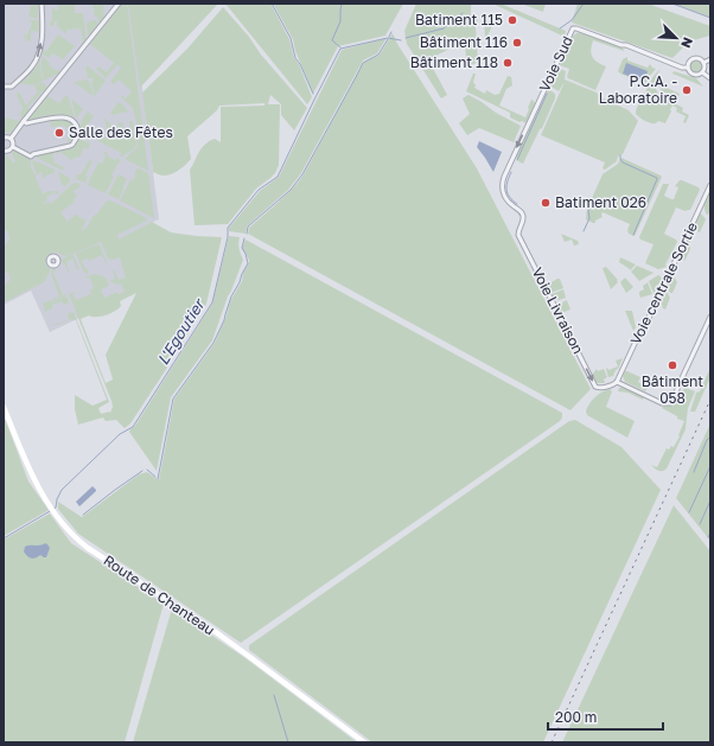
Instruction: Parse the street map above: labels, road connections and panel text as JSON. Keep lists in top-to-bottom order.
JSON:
{
  "streets": {
    "main road": ["Route de Chanteau"],
    "street": ["Voie Sud", "Voie centrale Sortie", "Voie Livraison"]
  },
  "crossings": [
    ["Voie Sud", "Voie Livraison"],
    ["Voie centrale Sortie", "Voie Livraison"]
  ],
  "one_way": ["Voie Livraison"],
  "water": ["L'Egoutier"],
  "places": [
    "Batiment 115",
    "Bâtiment 116",
    "Bâtiment 118",
    "P.C.A. - Laboratoire",
    "Salle des Fêtes",
    "Batiment 026",
    "Bâtiment 058"
  ],
  "scale_bar": "200 m",
  "north": "bottom right"
}
